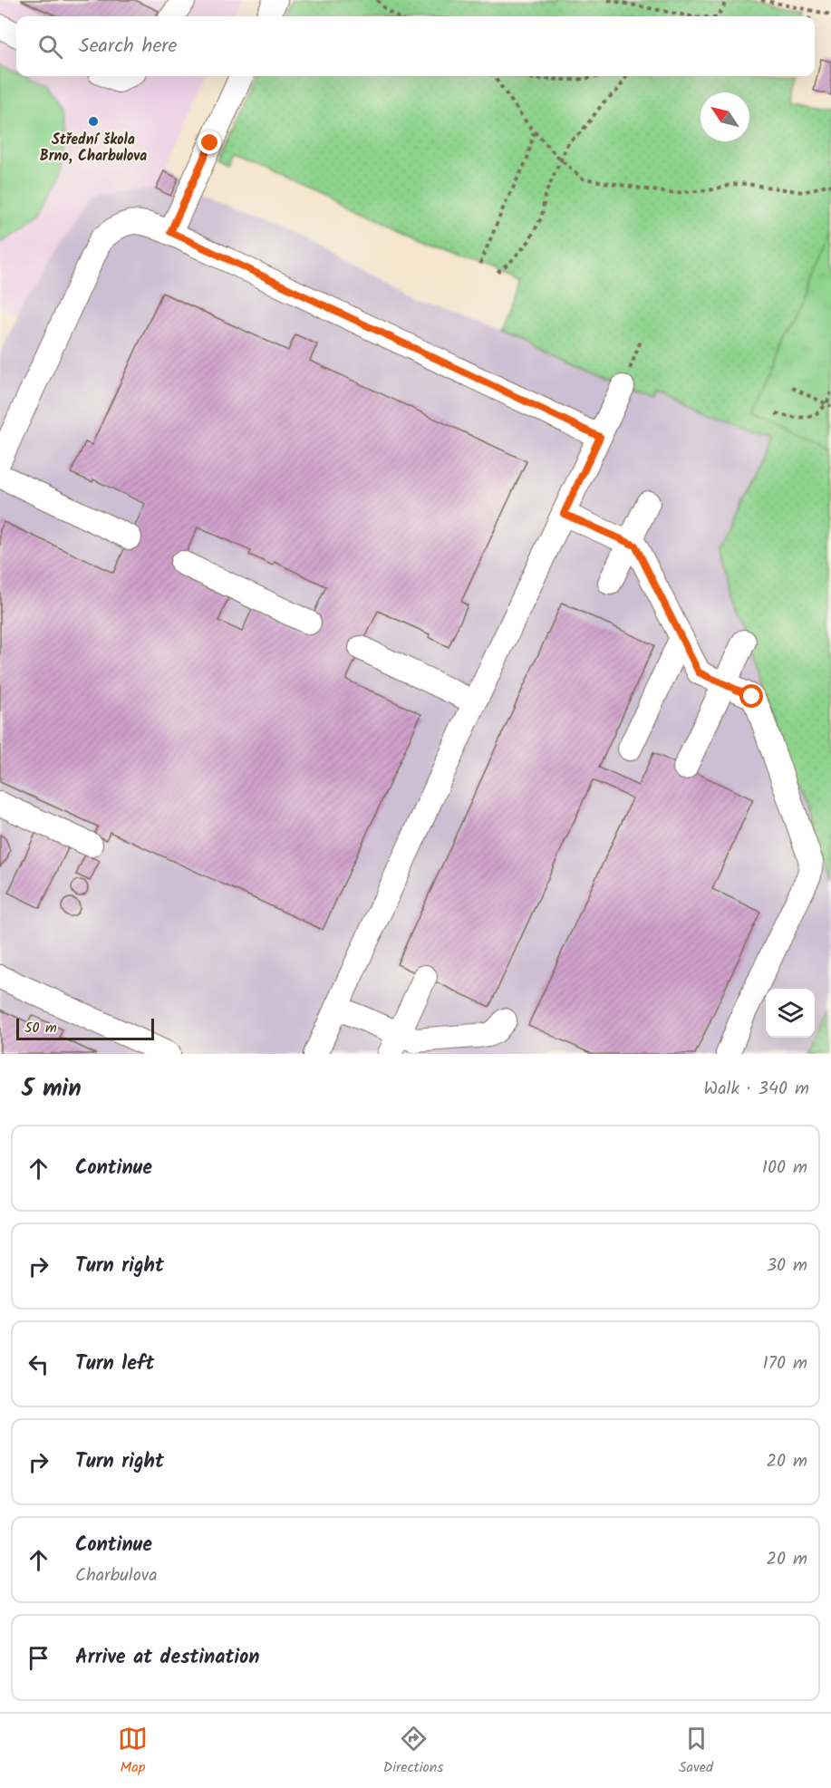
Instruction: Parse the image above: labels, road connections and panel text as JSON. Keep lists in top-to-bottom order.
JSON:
{
  "places": ["Střední škola Brno, Charbulova"],
  "scale_bar": "50 m",
  "north": "top left",
  "page": {
    "search": "Search here",
    "scale": "50 m",
    "heading": ["5 min", "Walk · 340 m"],
    "list": [
      ["Continue", "100 m"],
      ["Turn right", "30 m"],
      ["Turn left", "170 m"],
      ["Turn right", "20 m"],
      ["Continue", "Charbulova", "20 m"],
      "Arrive at destination"
    ],
    "nav": ["Map", "Directions", "Saved"]
  }
}
